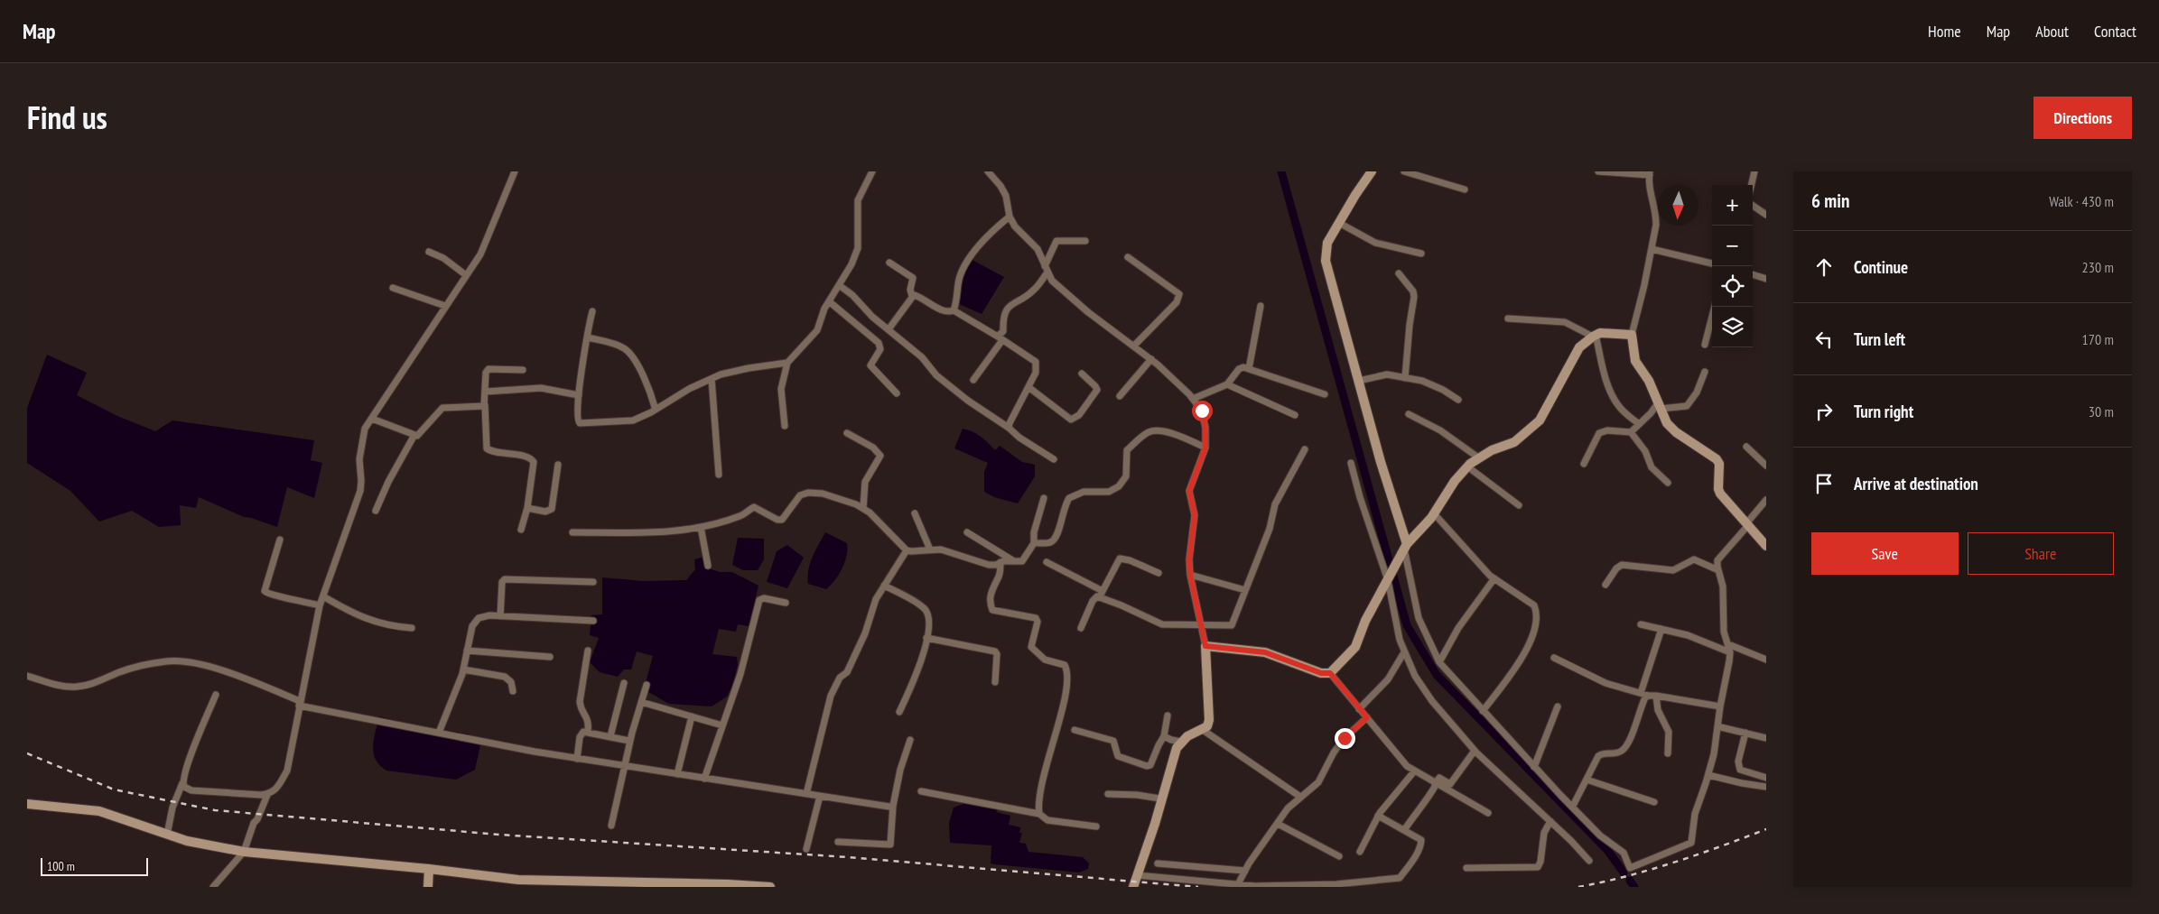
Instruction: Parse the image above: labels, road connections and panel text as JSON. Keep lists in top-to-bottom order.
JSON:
{
  "scale_bar": "100 m",
  "north": "bottom",
  "page": {
    "header": "Map",
    "nav": [
      "Home",
      "Map",
      "About",
      "Contact"
    ],
    "title": "Find us",
    "buttons": [
      "Directions",
      ["Save", "Share"]
    ],
    "heading": ["6 min", "Walk · 430 m"],
    "map_buttons": ["+", "−"],
    "list": [
      ["Continue", "230 m"],
      ["Turn left", "170 m"],
      ["Turn right", "30 m"],
      "Arrive at destination"
    ],
    "scale": "100 m"
  }
}
